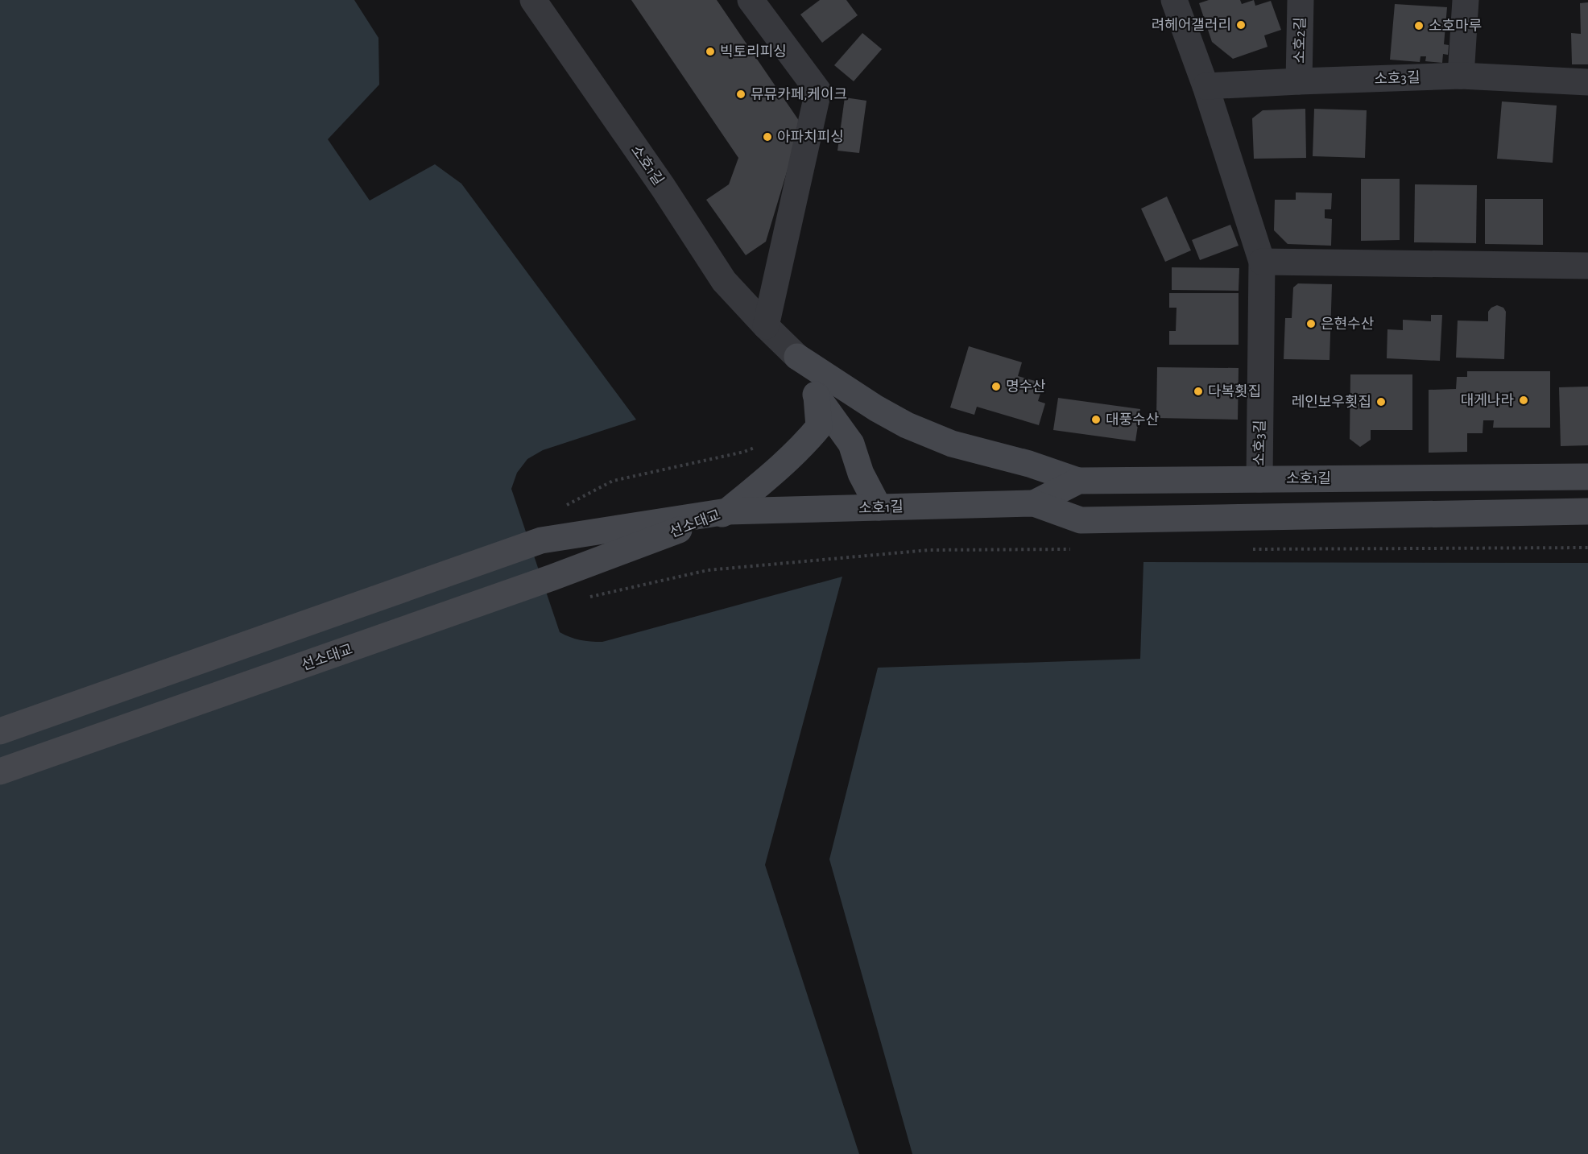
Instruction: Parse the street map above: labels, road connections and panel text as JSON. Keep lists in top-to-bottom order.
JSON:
{
  "streets": {
    "street": [
      "소호2길",
      "소호3길",
      "소호1길",
      "선소대교"
    ]
  },
  "crossings": [
    ["소호2길", "소호3길"],
    ["소호3길", "소호1길"],
    ["소호1길", "선소대교"]
  ],
  "places": [
    "려헤어갤러리",
    "소호마루",
    "빅토리피싱",
    "뮤뮤카페,케이크",
    "아파치피싱",
    "은현수산",
    "명수산",
    "다복횟집",
    "대게나라",
    "레인보우횟집",
    "대풍수산"
  ]
}
